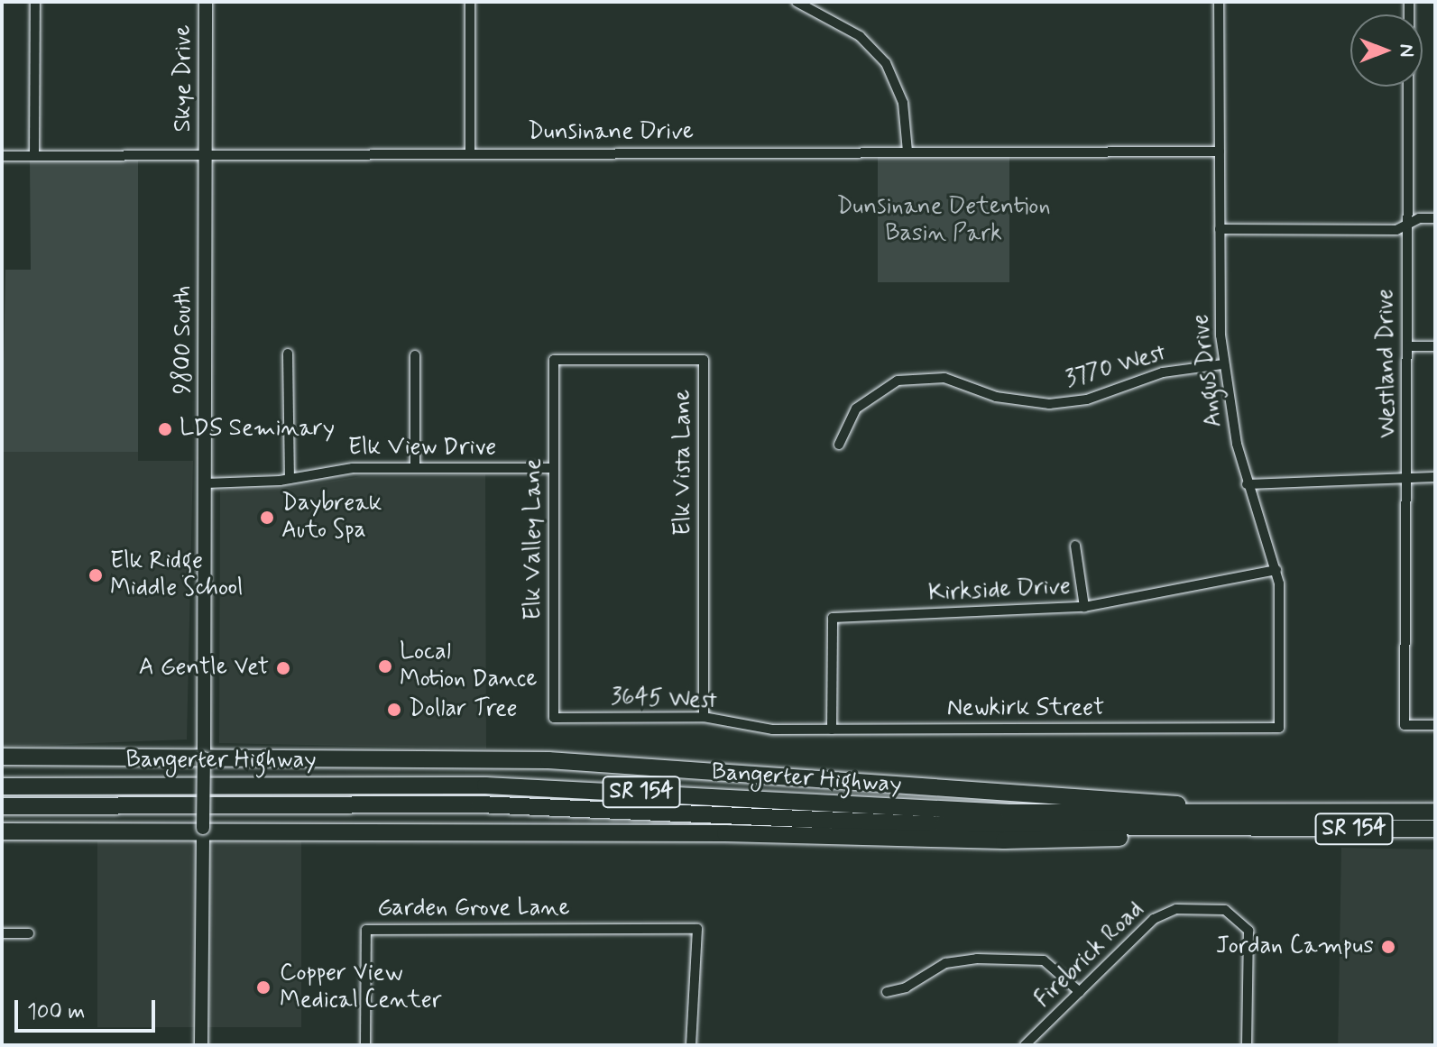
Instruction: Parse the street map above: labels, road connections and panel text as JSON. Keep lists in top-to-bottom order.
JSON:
{
  "streets": {
    "highway": ["Bangerter Highway", "SR 154"],
    "main road": ["Skye Drive", "9800 South"],
    "street": [
      "Dunsinane Drive",
      "Westland Drive",
      "3770 West",
      "Angus Drive",
      "Elk View Drive",
      "Elk Vista Lane",
      "Elk Valley Lane",
      "Kirkside Drive",
      "3645 West",
      "Newkirk Street",
      "Garden Grove Lane",
      "Firebrick Road"
    ]
  },
  "crossings": [
    ["Skye Drive", "Dunsinane Drive"],
    ["Skye Drive", "9800 South"],
    ["Dunsinane Drive", "9800 South"],
    ["Dunsinane Drive", "Angus Drive"],
    ["9800 South", "Elk View Drive"],
    ["3770 West", "Angus Drive"],
    ["Angus Drive", "Kirkside Drive"],
    ["Angus Drive", "Newkirk Street"],
    ["Elk View Drive", "Elk Valley Lane"],
    ["Elk Vista Lane", "Elk Valley Lane"],
    ["Elk Vista Lane", "3645 West"],
    ["Elk Valley Lane", "3645 West"],
    ["Kirkside Drive", "Newkirk Street"],
    ["3645 West", "Newkirk Street"]
  ],
  "parks": ["Dunsinane Detention Basin Park"],
  "places": [
    "LDS Seminary",
    "Daybreak Auto Spa",
    "Elk Ridge Middle School",
    "Local Motion Dance",
    "A Gentle Vet",
    "Dollar Tree",
    "Jordan Campus",
    "Copper View Medical Center"
  ],
  "scale_bar": "100 m",
  "north": "right"
}
